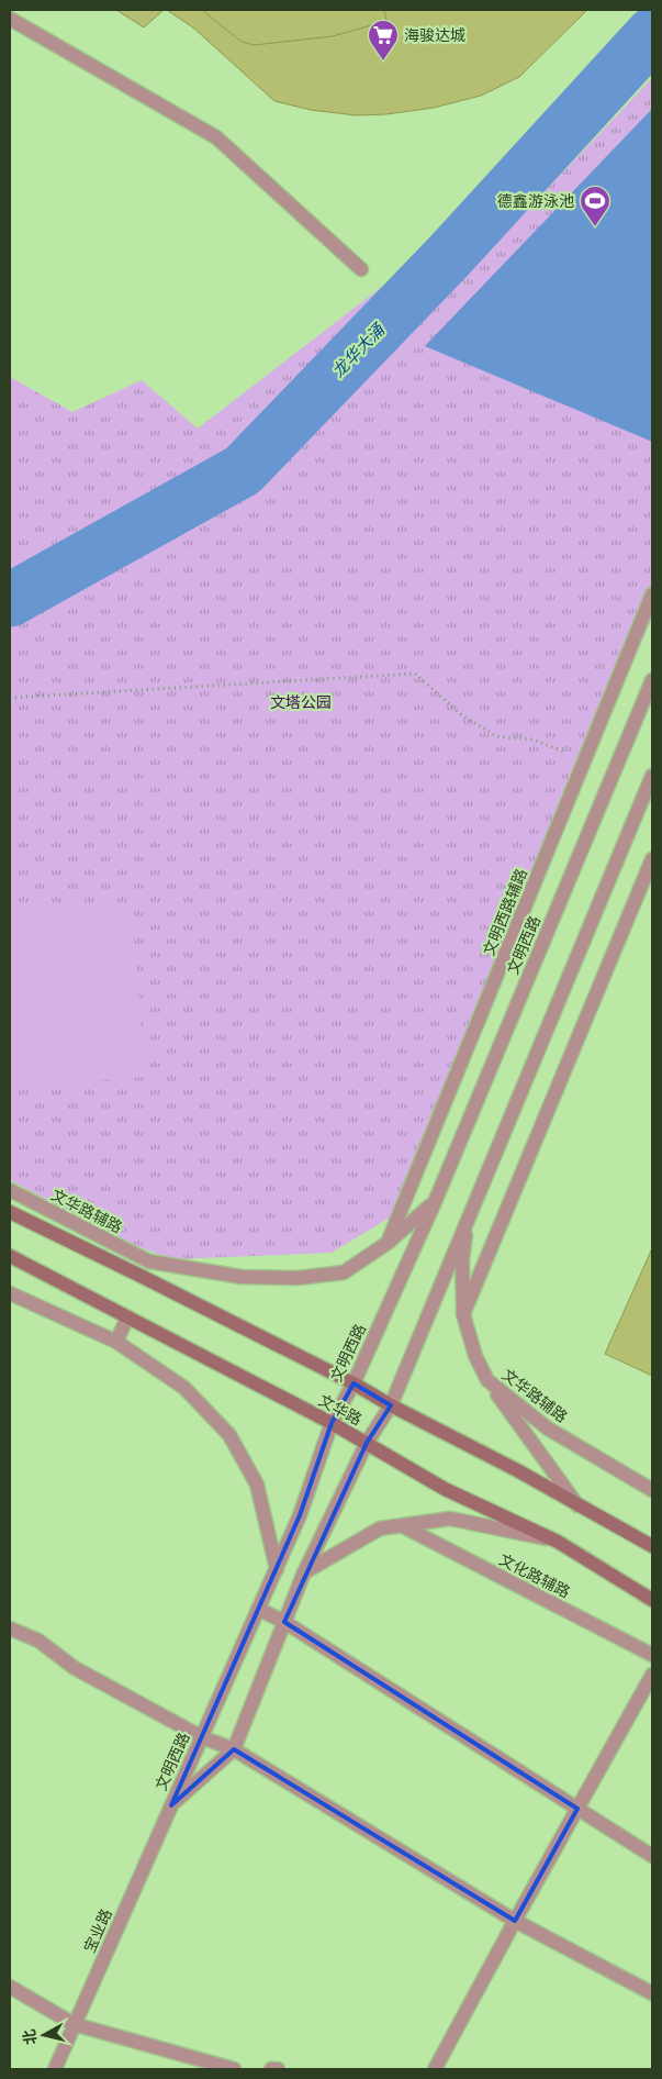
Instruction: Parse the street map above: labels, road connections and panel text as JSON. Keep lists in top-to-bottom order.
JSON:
{
  "streets": {
    "main road": ["文华路"],
    "street": [
      "文明西路辅路",
      "文明西路",
      "文华路辅路",
      "文化路辅路",
      "宝业路"
    ]
  },
  "crossings": [
    ["文明西路辅路", "文华路辅路"],
    ["文明西路", "文华路辅路"],
    ["文明西路", "文华路"],
    ["文明西路", "宝业路"]
  ],
  "water": ["龙华大涌"],
  "parks": ["文塔公园"],
  "places": {
    "supermarket": ["海骏达城"],
    "sports": ["德鑫游泳池"]
  },
  "north": "left"
}
